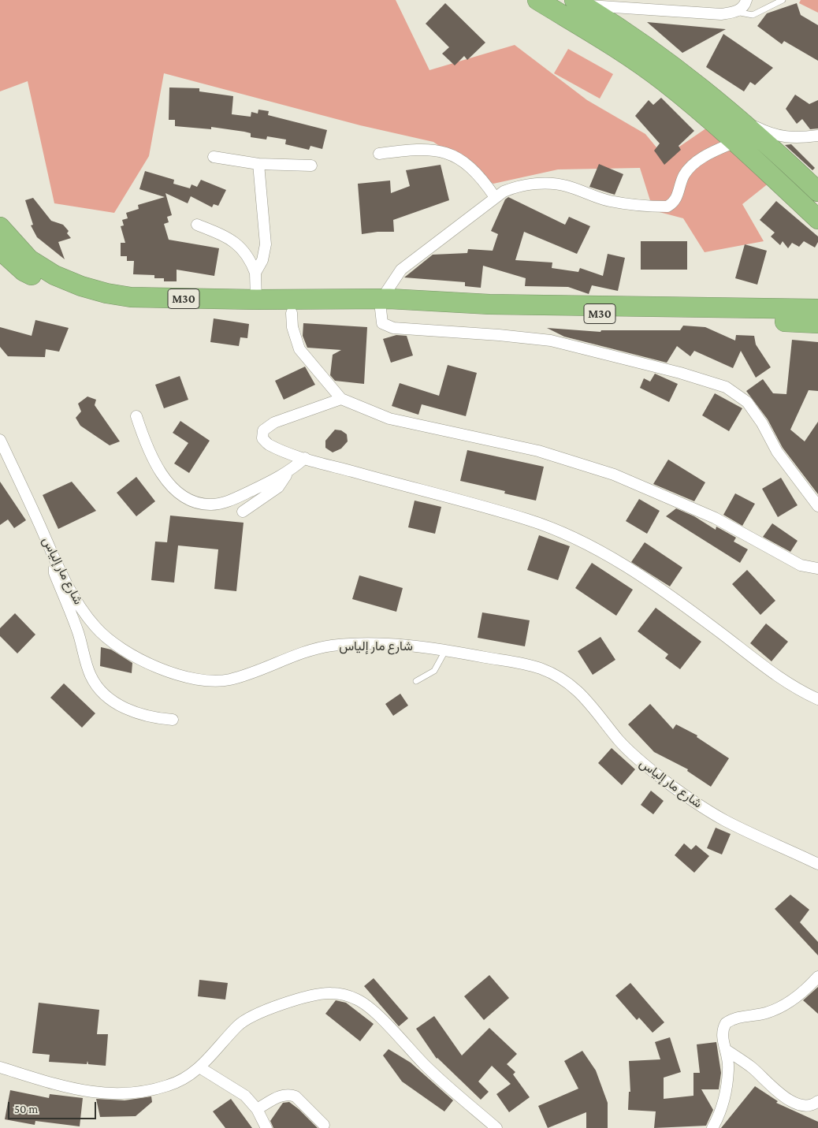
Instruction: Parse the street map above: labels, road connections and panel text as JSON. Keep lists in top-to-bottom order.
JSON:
{
  "streets": {
    "highway": ["M30"],
    "street": ["شارع مار إلياس"]
  },
  "scale_bar": "50 m"
}
